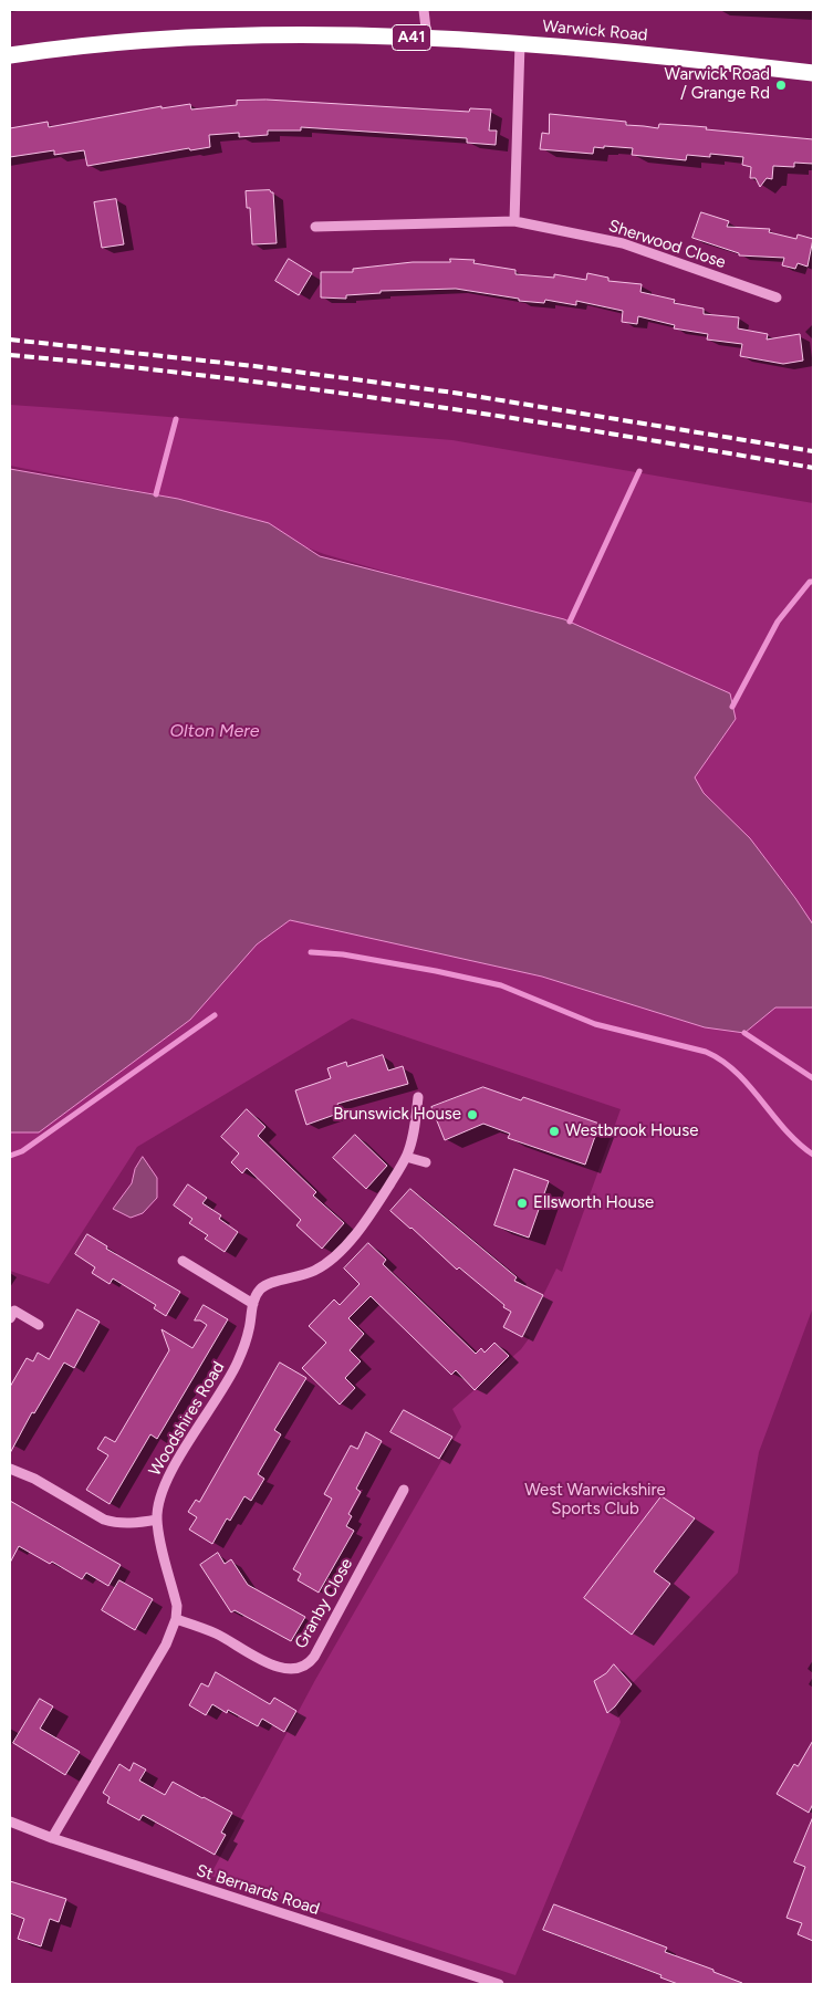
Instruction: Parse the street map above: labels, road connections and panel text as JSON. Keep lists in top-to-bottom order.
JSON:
{
  "streets": {
    "highway": ["Warwick Road", "A41"],
    "street": [
      "Sherwood Close",
      "Woodshires Road",
      "Granby Close",
      "St Bernards Road"
    ]
  },
  "crossings": [
    ["Woodshires Road", "Granby Close"],
    ["Woodshires Road", "St Bernards Road"]
  ],
  "water": ["Olton Mere"],
  "parks": ["West Warwickshire Sports Club"],
  "places": [
    "Warwick Road / Grange Rd",
    "Brunswick House",
    "Westbrook House",
    "Ellsworth House"
  ]
}
